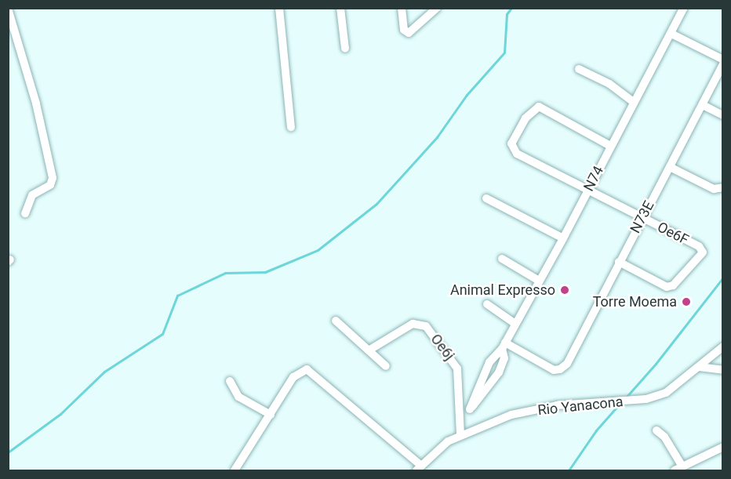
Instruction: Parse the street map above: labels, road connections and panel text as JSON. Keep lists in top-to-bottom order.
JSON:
{
  "streets": {
    "street": [
      "N74",
      "N73E",
      "Oe6F",
      "Oe6j",
      "Rio Yanacona"
    ]
  },
  "crossings": [
    ["N74", "N73E"],
    ["N74", "Oe6F"],
    ["N73E", "Oe6F"],
    ["Oe6j", "Rio Yanacona"]
  ],
  "places": ["Animal Expresso", "Torre Moema"]
}
